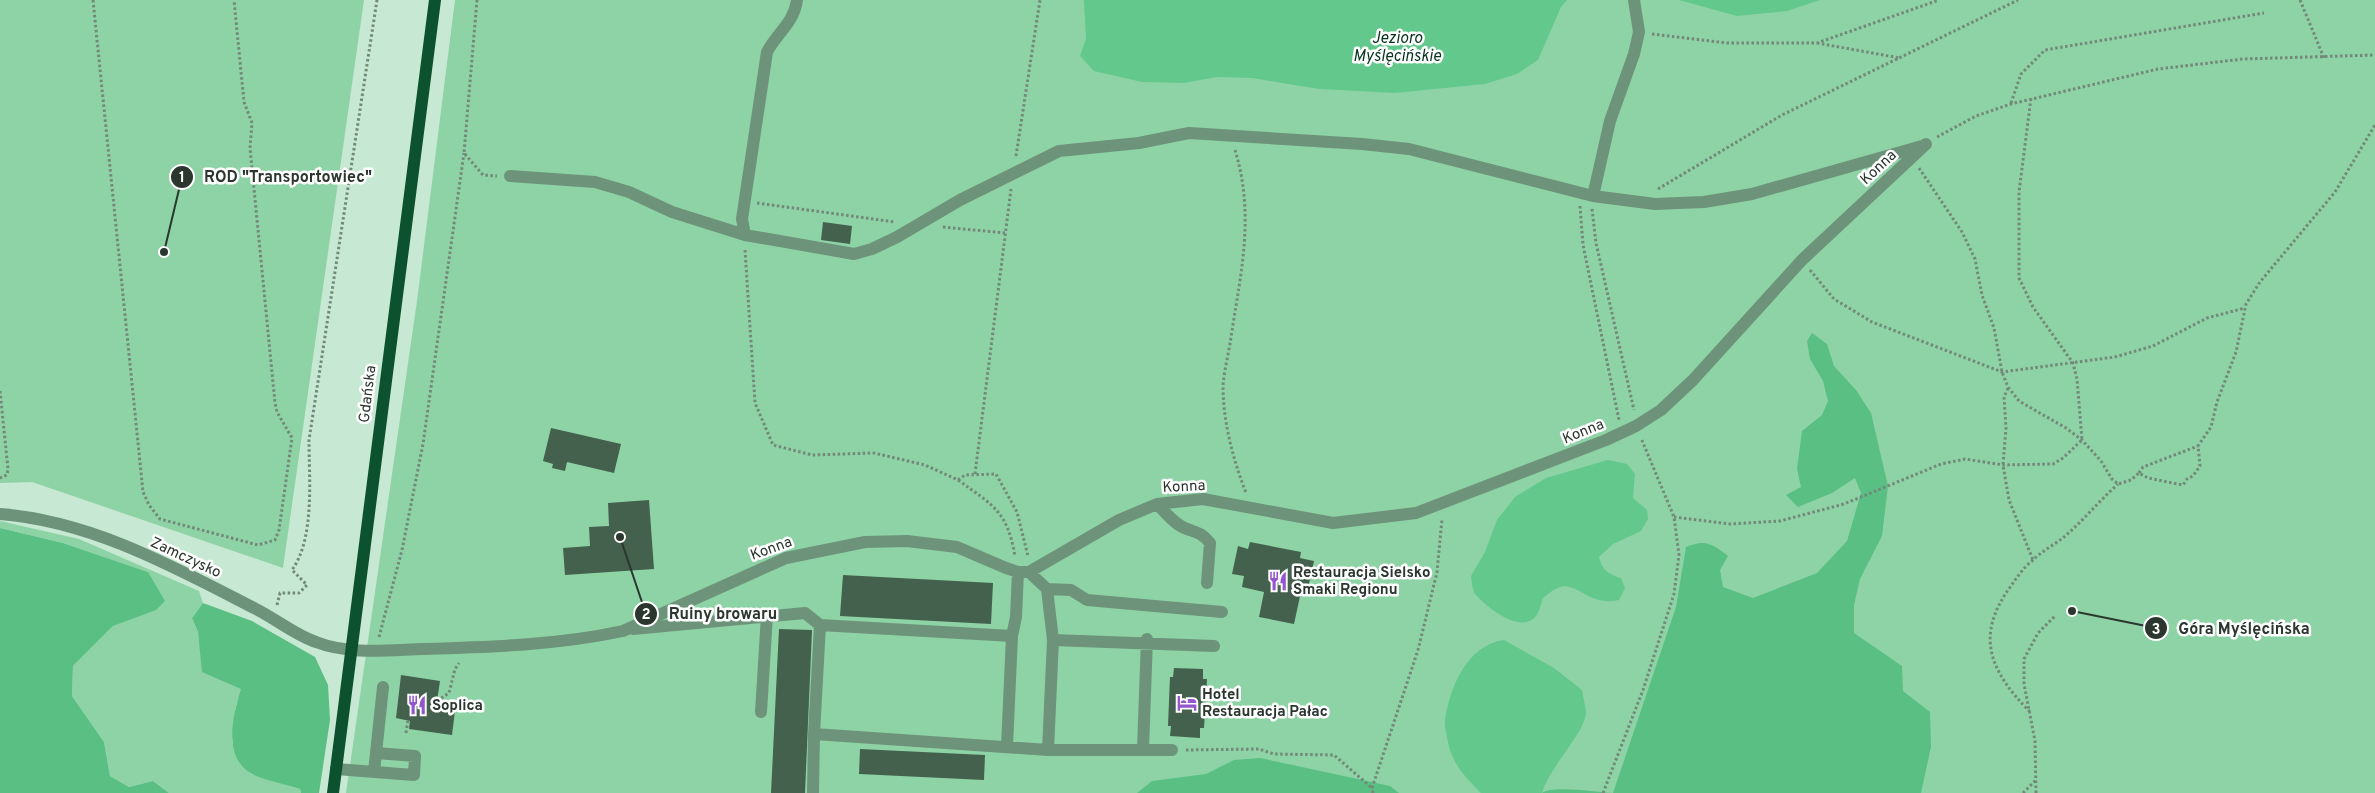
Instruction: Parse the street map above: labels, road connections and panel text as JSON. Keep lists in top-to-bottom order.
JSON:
{
  "streets": {
    "main road": ["Gdańska"],
    "street": ["Konna", "Zamczysko"]
  },
  "crossings": [
    ["Konna", "Gdańska"],
    ["Konna", "Zamczysko"],
    ["Gdańska", "Zamczysko"]
  ],
  "water": ["Jezioro Myślęcińskie"],
  "places": {
    "other": ["ROD \"Transportowiec\"", "Ruiny browaru", "Góra Myślęcińska"],
    "restaurant": ["Restauracja Sielsko Smaki Regionu", "Soplica"],
    "hotel": ["Hotel Restauracja Pałac"]
  }
}
